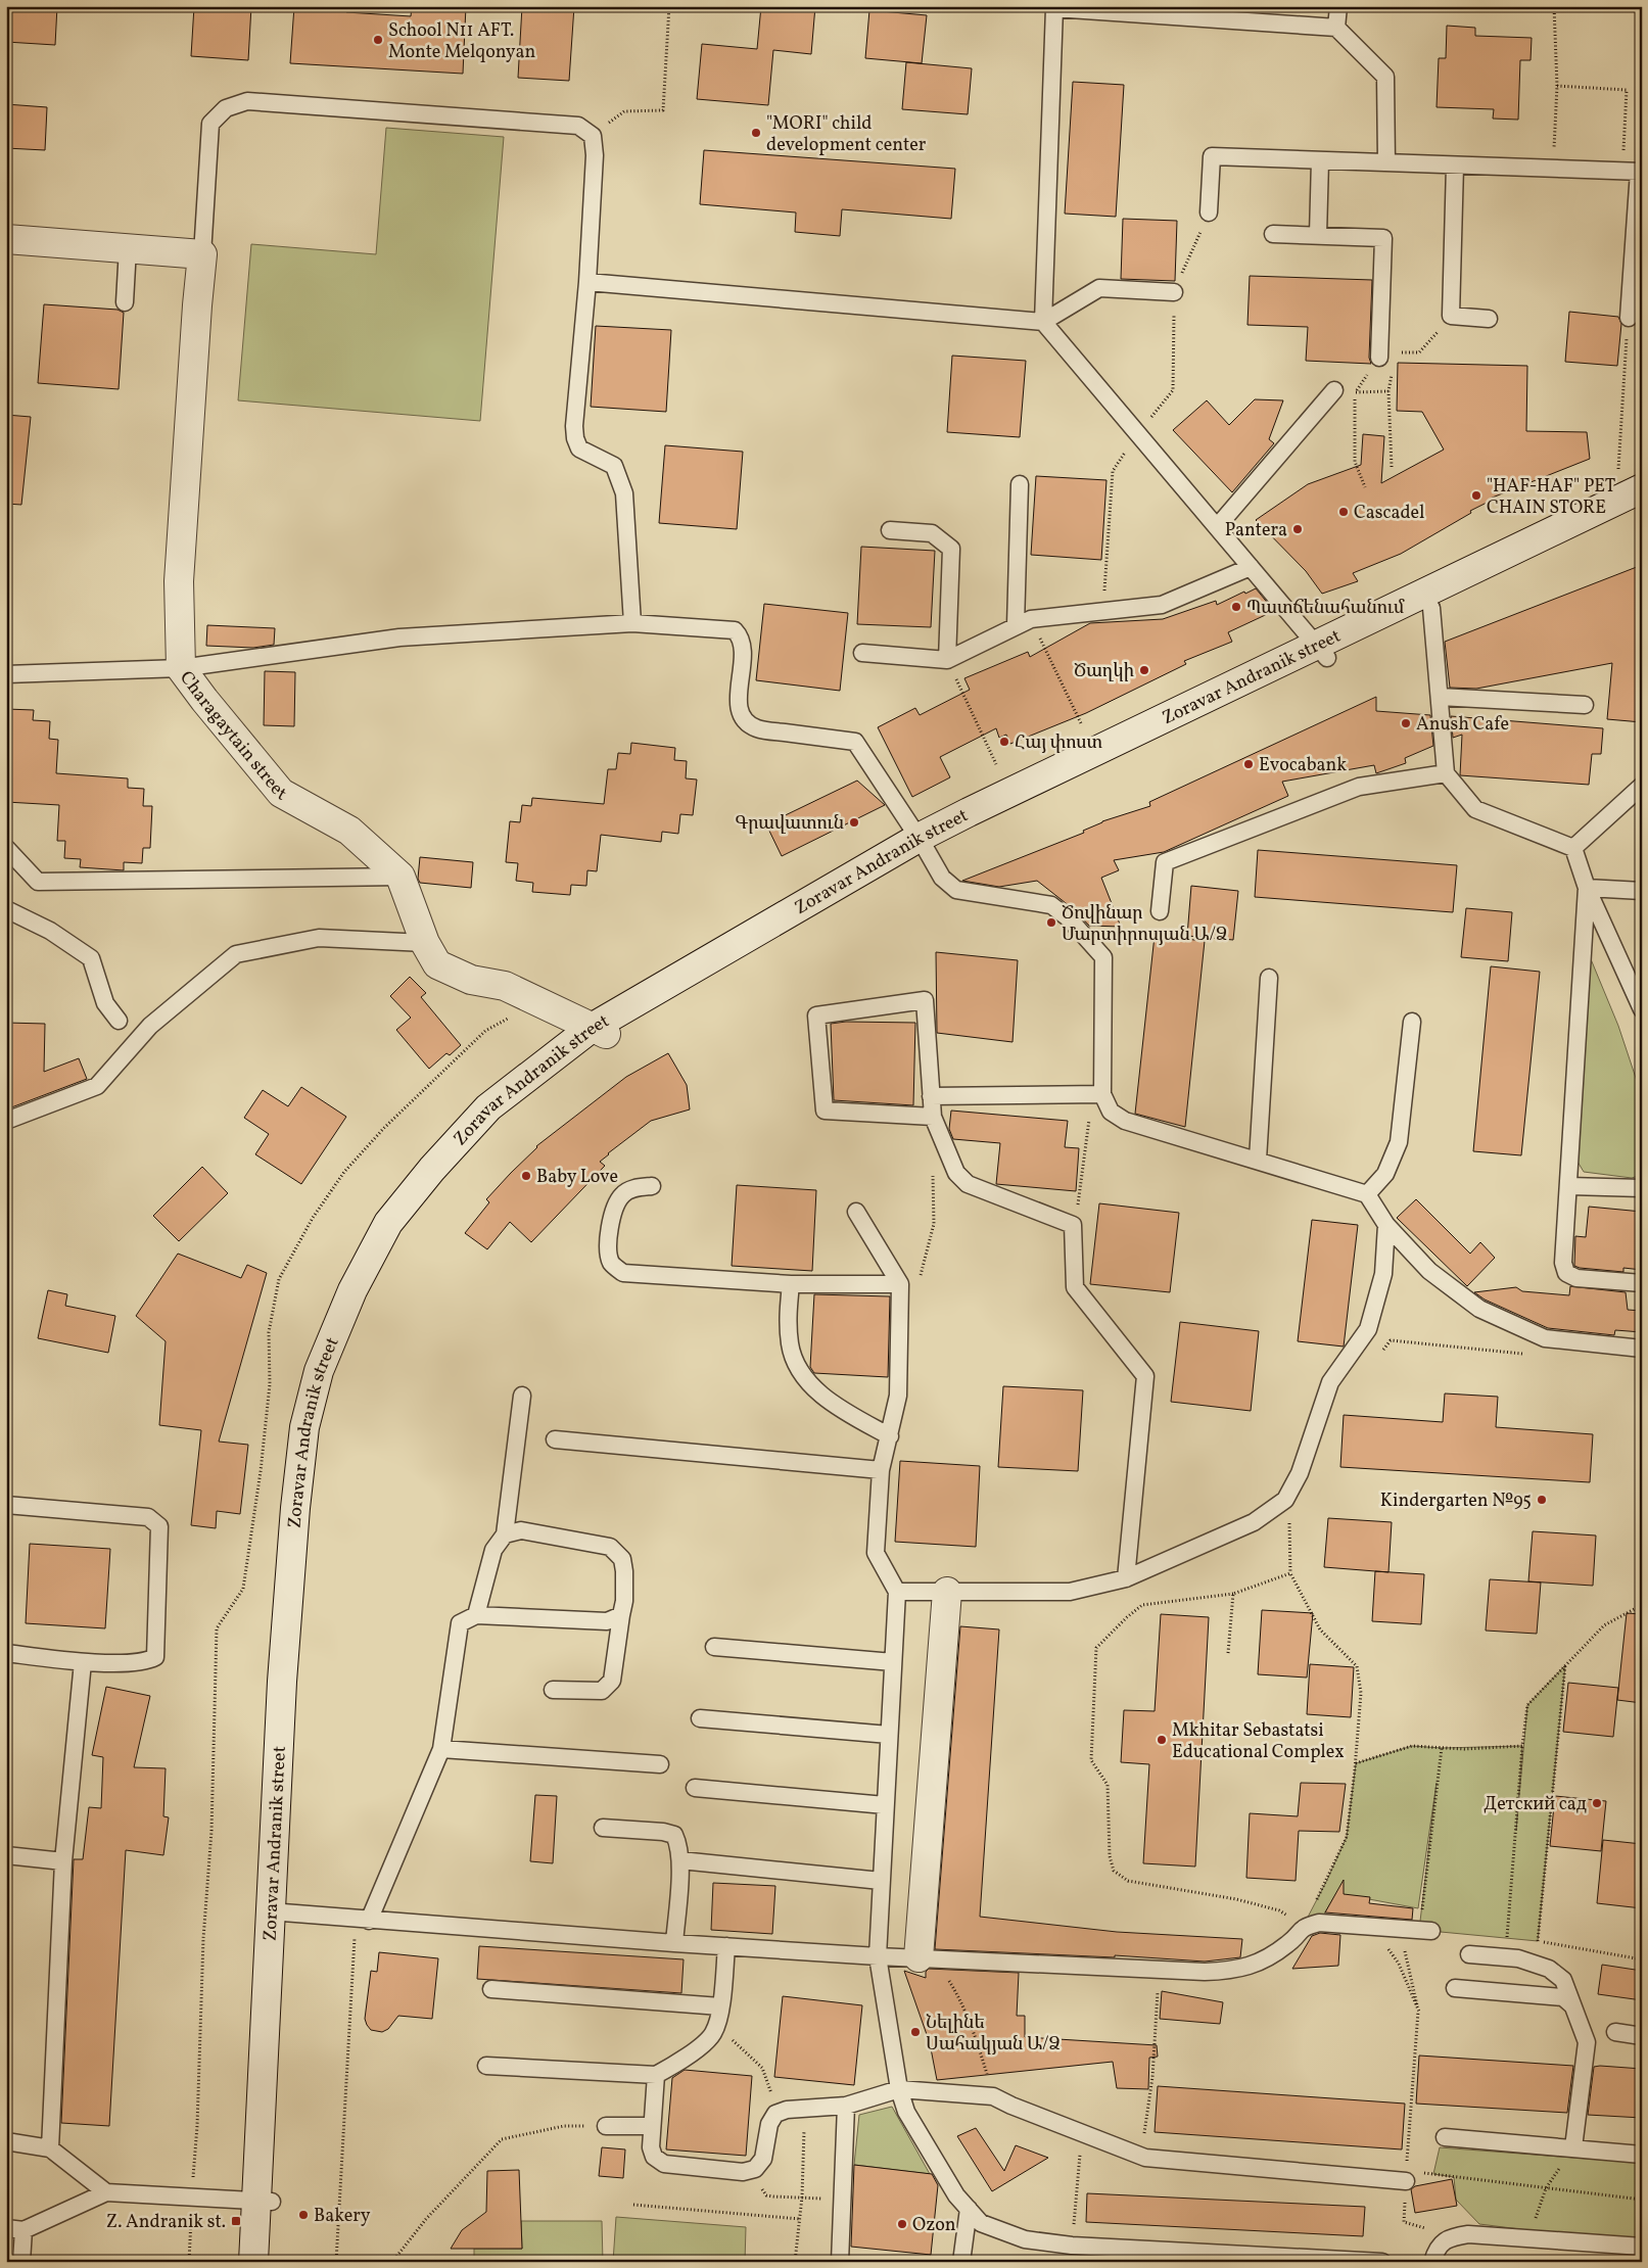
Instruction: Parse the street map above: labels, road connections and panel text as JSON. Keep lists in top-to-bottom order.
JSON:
{
  "streets": {
    "main road": ["Zoravar Andranik street", "Charagaytain street"]
  },
  "crossings": [
    ["Zoravar Andranik street", "Charagaytain street"]
  ],
  "places": {
    "other": [
      "School N11 AFT. Monte Melqonyan",
      "\"MORI\" child development center",
      "\"HAF-HAF\" PET CHAIN STORE",
      "Cascadel",
      "Pantera",
      "Պատճենահանում",
      "Ծաղկի",
      "Anush Cafe",
      "Հայ փոստ",
      "Evocabank",
      "Գրավատուն",
      "Ծովինար Մարտիրոսյան Ա/Ձ",
      "Baby Love",
      "Kindergarten №95",
      "Mkhitar Sebastatsi Educational Complex",
      "Детский сад",
      "Նելինե Սահակյան Ա/Ձ",
      "Bakery",
      "Ozon"
    ],
    "transit": ["Z. Andranik st."]
  }
}
